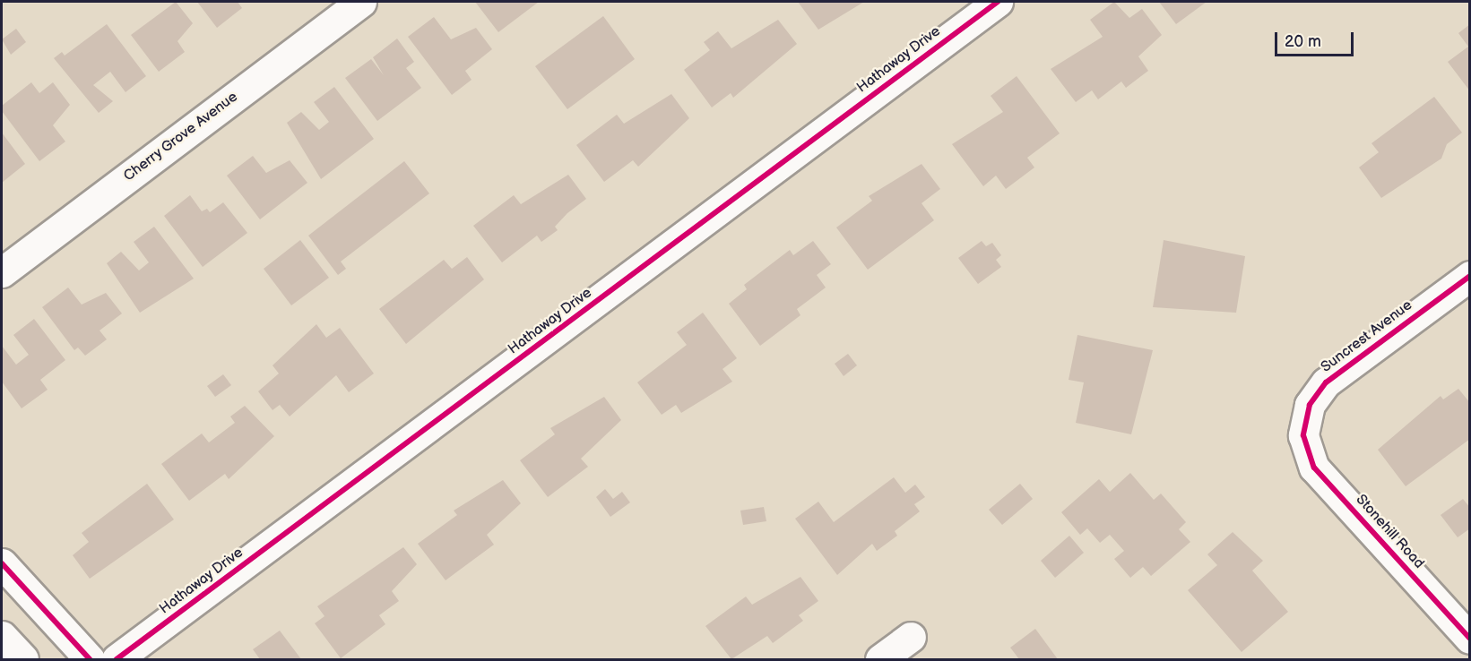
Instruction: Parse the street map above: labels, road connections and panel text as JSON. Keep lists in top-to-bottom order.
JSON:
{
  "streets": {
    "street": [
      "Hathaway Drive",
      "Cherry Grove Avenue",
      "Suncrest Avenue",
      "Stonehill Road"
    ]
  },
  "crossings": [
    ["Suncrest Avenue", "Stonehill Road"]
  ],
  "scale_bar": "20 m"
}
